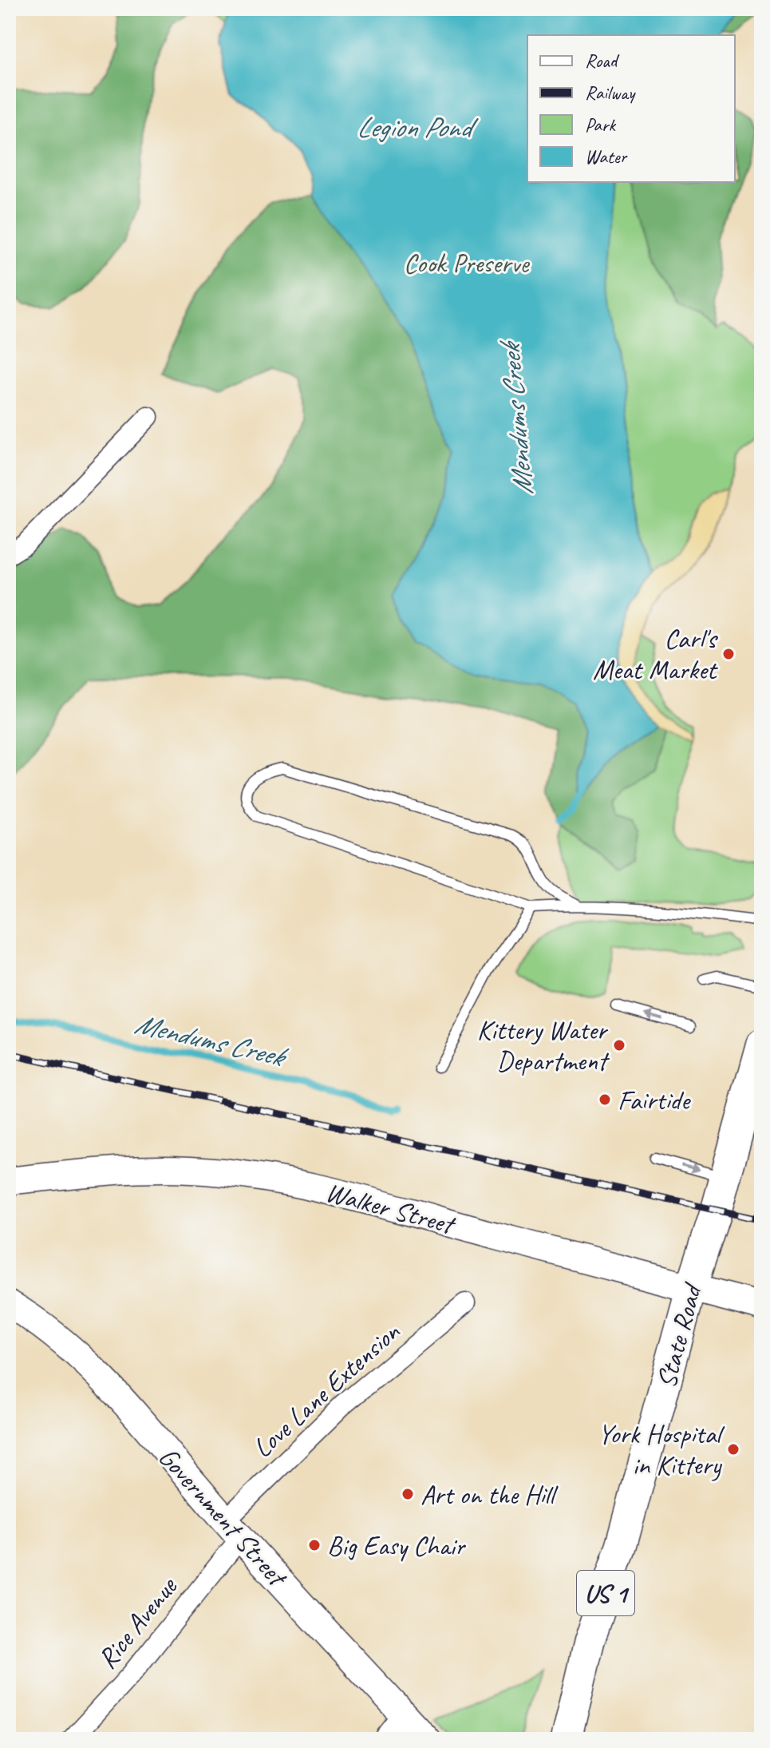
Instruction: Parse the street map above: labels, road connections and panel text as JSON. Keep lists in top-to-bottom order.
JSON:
{
  "streets": {
    "main road": [
      "Walker Street",
      "State Road",
      "Government Street",
      "US 1"
    ],
    "street": ["Love Lane Extension", "Rice Avenue"]
  },
  "crossings": [
    ["Walker Street", "State Road"],
    ["Love Lane Extension", "Government Street"],
    ["Love Lane Extension", "Rice Avenue"],
    ["Government Street", "Rice Avenue"]
  ],
  "water": ["Legion Pond", "Mendums Creek"],
  "parks": ["Cook Preserve"],
  "places": [
    "Carl's Meat Market",
    "Kittery Water Department",
    "Fairtide",
    "York Hospital in Kittery",
    "Art on the Hill",
    "Big Easy Chair"
  ],
  "legend": [
    "Road",
    "Railway",
    "Park",
    "Water"
  ]
}
